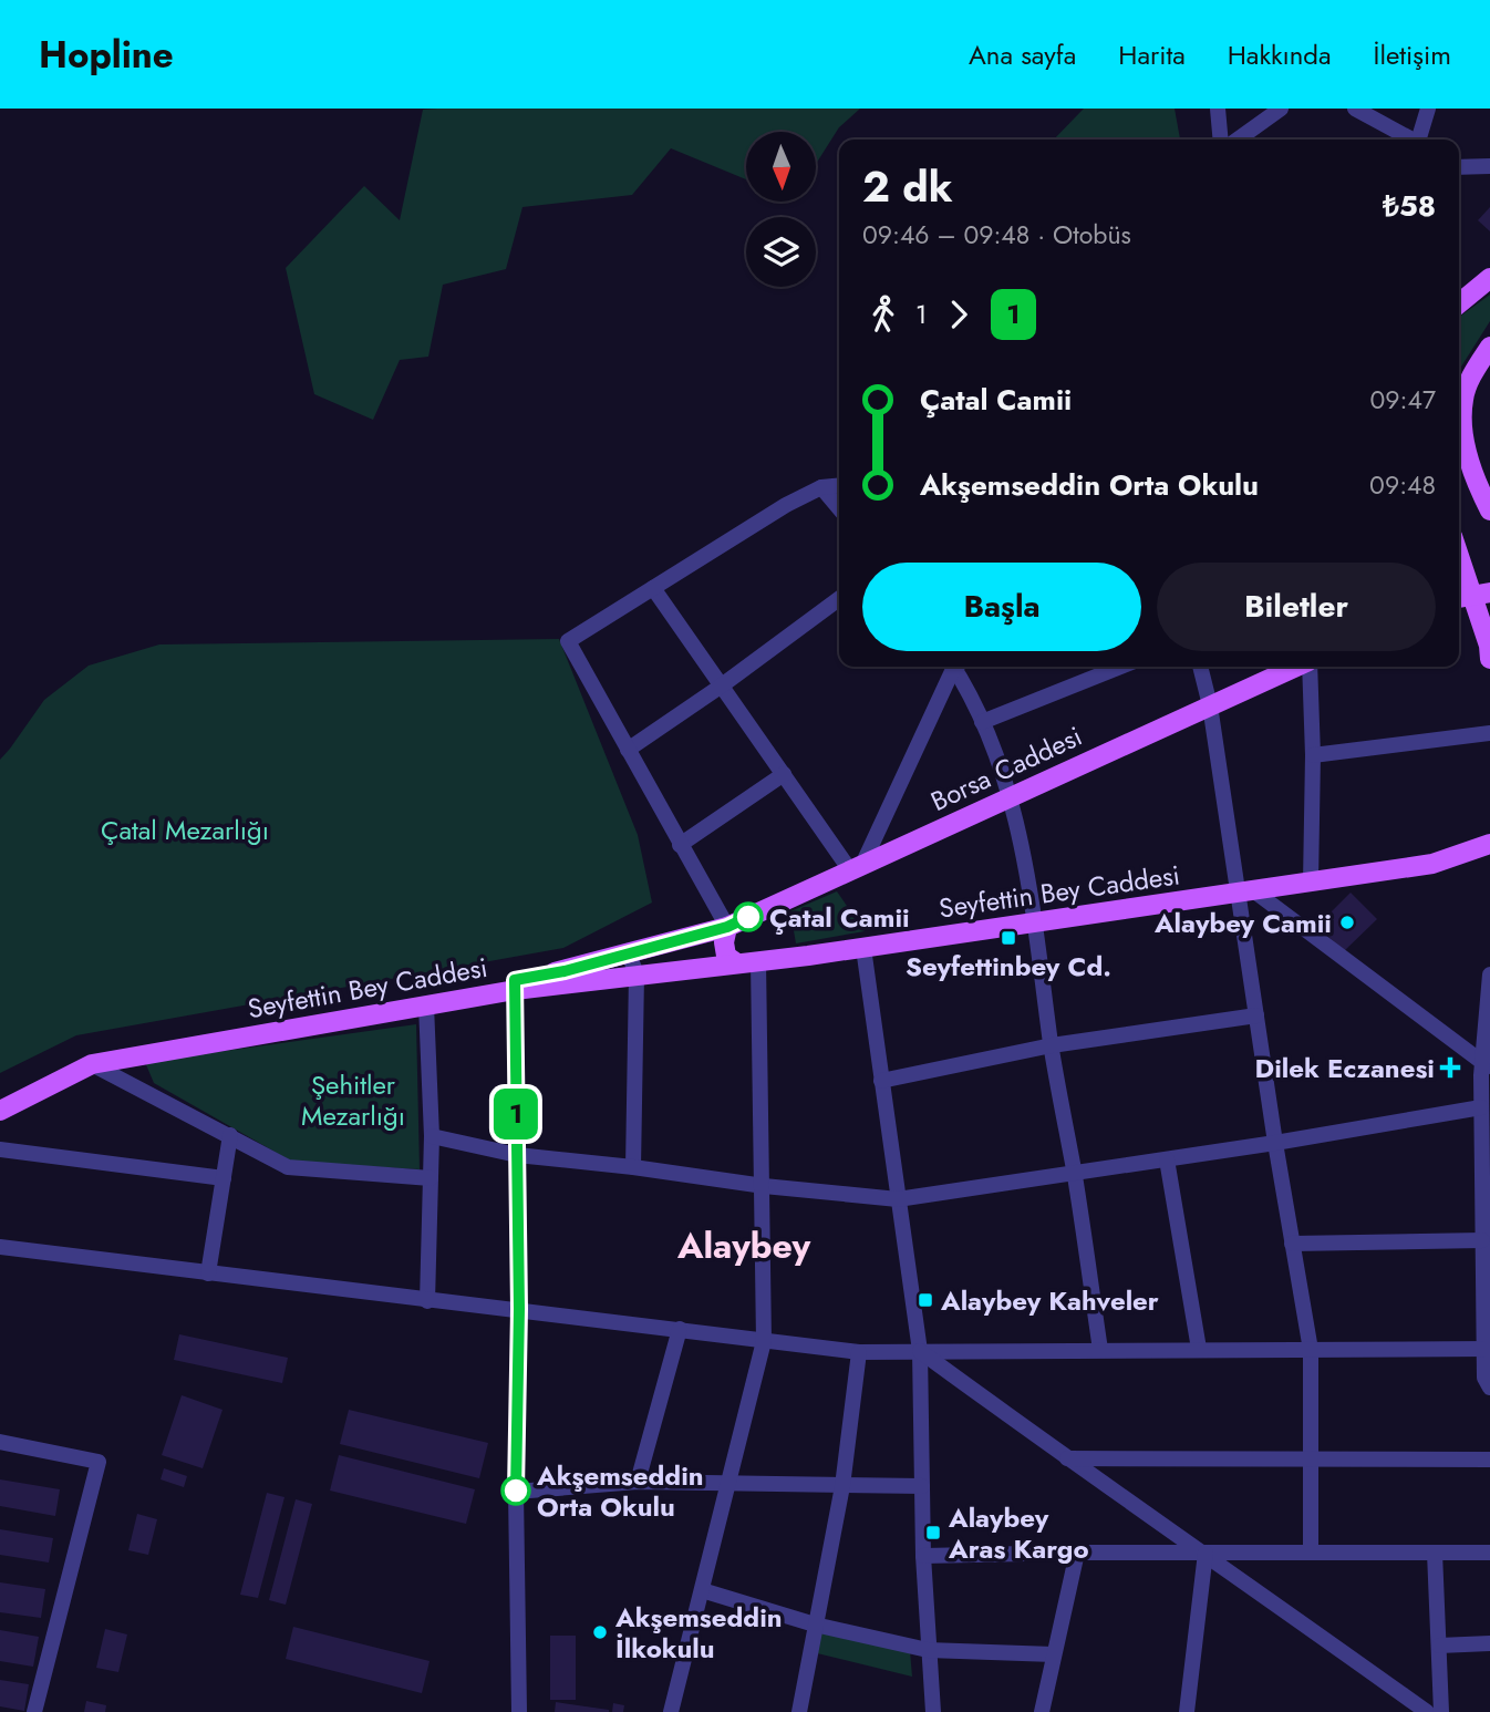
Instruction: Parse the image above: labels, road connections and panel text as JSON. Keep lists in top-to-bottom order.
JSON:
{
  "streets": {
    "main road": ["Borsa Caddesi", "Seyfettin Bey Caddesi"]
  },
  "crossings": [
    ["Borsa Caddesi", "Seyfettin Bey Caddesi"]
  ],
  "districts": ["Alaybey"],
  "parks": ["Çatal Mezarlığı", "Şehitler Mezarlığı"],
  "places": {
    "other": [
      "Çatal Camii",
      "Alaybey Camii",
      "Akşemseddin Orta Okulu",
      "Akşemseddin İlkokulu"
    ],
    "transit": ["Seyfettinbey Cd.", "Alaybey Kahveler", "Alaybey Aras Kargo"],
    "health": ["Dilek Eczanesi"]
  },
  "lines": ["bus line 1"],
  "north": "bottom",
  "page": {
    "header": "Hopline",
    "nav": [
      "Ana sayfa",
      "Harita",
      "Hakkında",
      "İletişim"
    ],
    "on_map": "1",
    "heading": ["2 dk", "09:46 – 09:48 · Otobüs", "₺58"],
    "legs": ["1", "1"],
    "list": [
      {
        "name": "Çatal Camii",
        "value": "09:47"
      },
      {
        "name": "Akşemseddin Orta Okulu",
        "value": "09:48"
      }
    ],
    "buttons": ["Başla", "Biletler"]
  }
}
